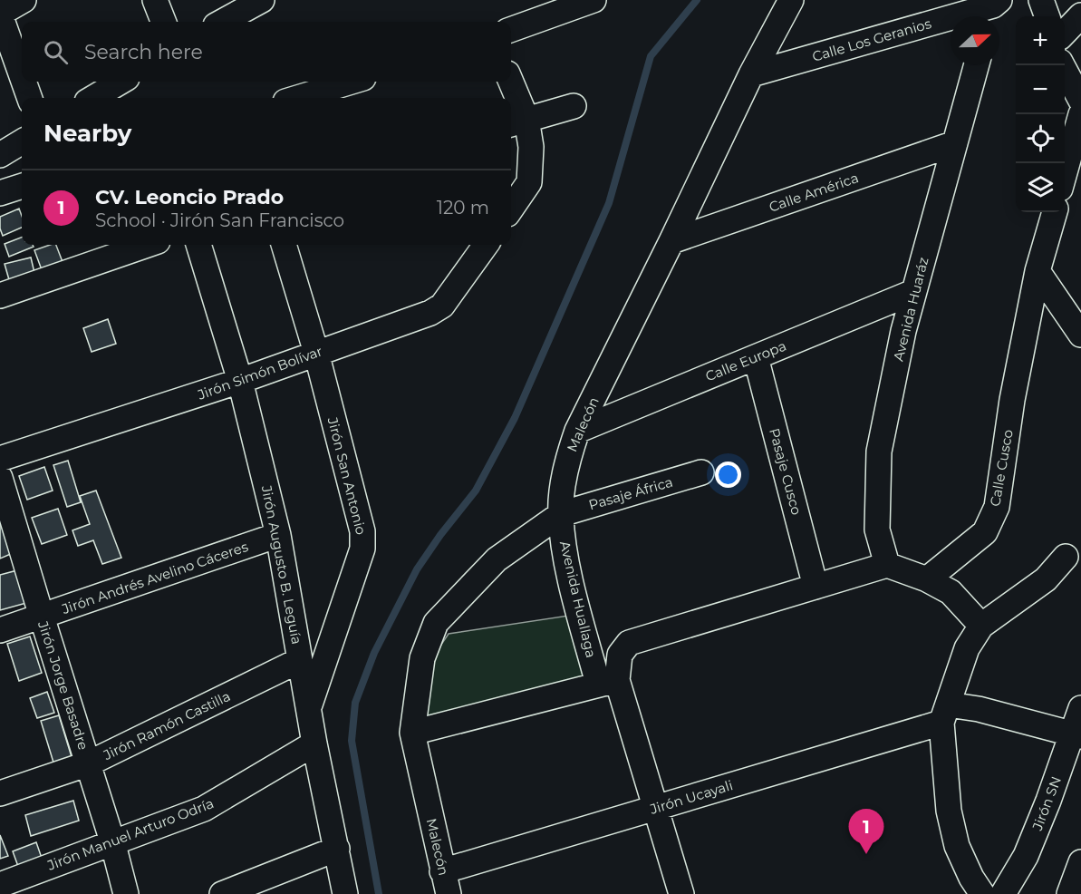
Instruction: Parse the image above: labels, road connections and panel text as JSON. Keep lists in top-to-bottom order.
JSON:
{
  "streets": {
    "street": [
      "Calle Los Geranios",
      "Calle América",
      "Avenida Huaráz",
      "Calle Europa",
      "Jirón Simón Bolívar",
      "Malecón",
      "Calle Cusco",
      "Pasaje Cusco",
      "Jirón San Antonio",
      "Pasaje África",
      "Jirón Augusto B. Leguía",
      "Jirón Andrés Avelino Cáceres",
      "Avenida Huallaga",
      "Jirón Jorge Basadre",
      "Jirón Ramón Castilla",
      "Jirón Ucayali",
      "Jirón SN",
      "Jirón Manuel Arturo Odría"
    ]
  },
  "crossings": [
    ["Calle Los Geranios", "Malecón"],
    ["Calle América", "Avenida Huaráz"],
    ["Calle América", "Malecón"],
    ["Avenida Huaráz", "Calle Europa"],
    ["Calle Europa", "Malecón"],
    ["Calle Europa", "Pasaje Cusco"],
    ["Jirón Simón Bolívar", "Jirón San Antonio"],
    ["Jirón Simón Bolívar", "Jirón Augusto B. Leguía"],
    ["Malecón", "Pasaje África"],
    ["Malecón", "Avenida Huallaga"],
    ["Malecón", "Jirón Ucayali"],
    ["Jirón San Antonio", "Jirón Augusto B. Leguía"],
    ["Pasaje África", "Avenida Huallaga"],
    ["Jirón Augusto B. Leguía", "Jirón Andrés Avelino Cáceres"],
    ["Jirón Augusto B. Leguía", "Jirón Ramón Castilla"],
    ["Jirón Augusto B. Leguía", "Jirón Manuel Arturo Odría"],
    ["Jirón Andrés Avelino Cáceres", "Jirón Jorge Basadre"],
    ["Avenida Huallaga", "Jirón Ucayali"],
    ["Jirón Jorge Basadre", "Jirón Ramón Castilla"],
    ["Jirón Jorge Basadre", "Jirón Manuel Arturo Odría"],
    ["Jirón Ucayali", "Jirón SN"]
  ],
  "north": "right",
  "page": {
    "map_buttons": ["+", "−"],
    "search": "Search here",
    "heading": "Nearby",
    "list": [
      {
        "mark": "1",
        "name": "CV. Leoncio Prado",
        "note": "School · Jirón San Francisco",
        "value": "120 m"
      }
    ],
    "pins": "1"
  }
}
